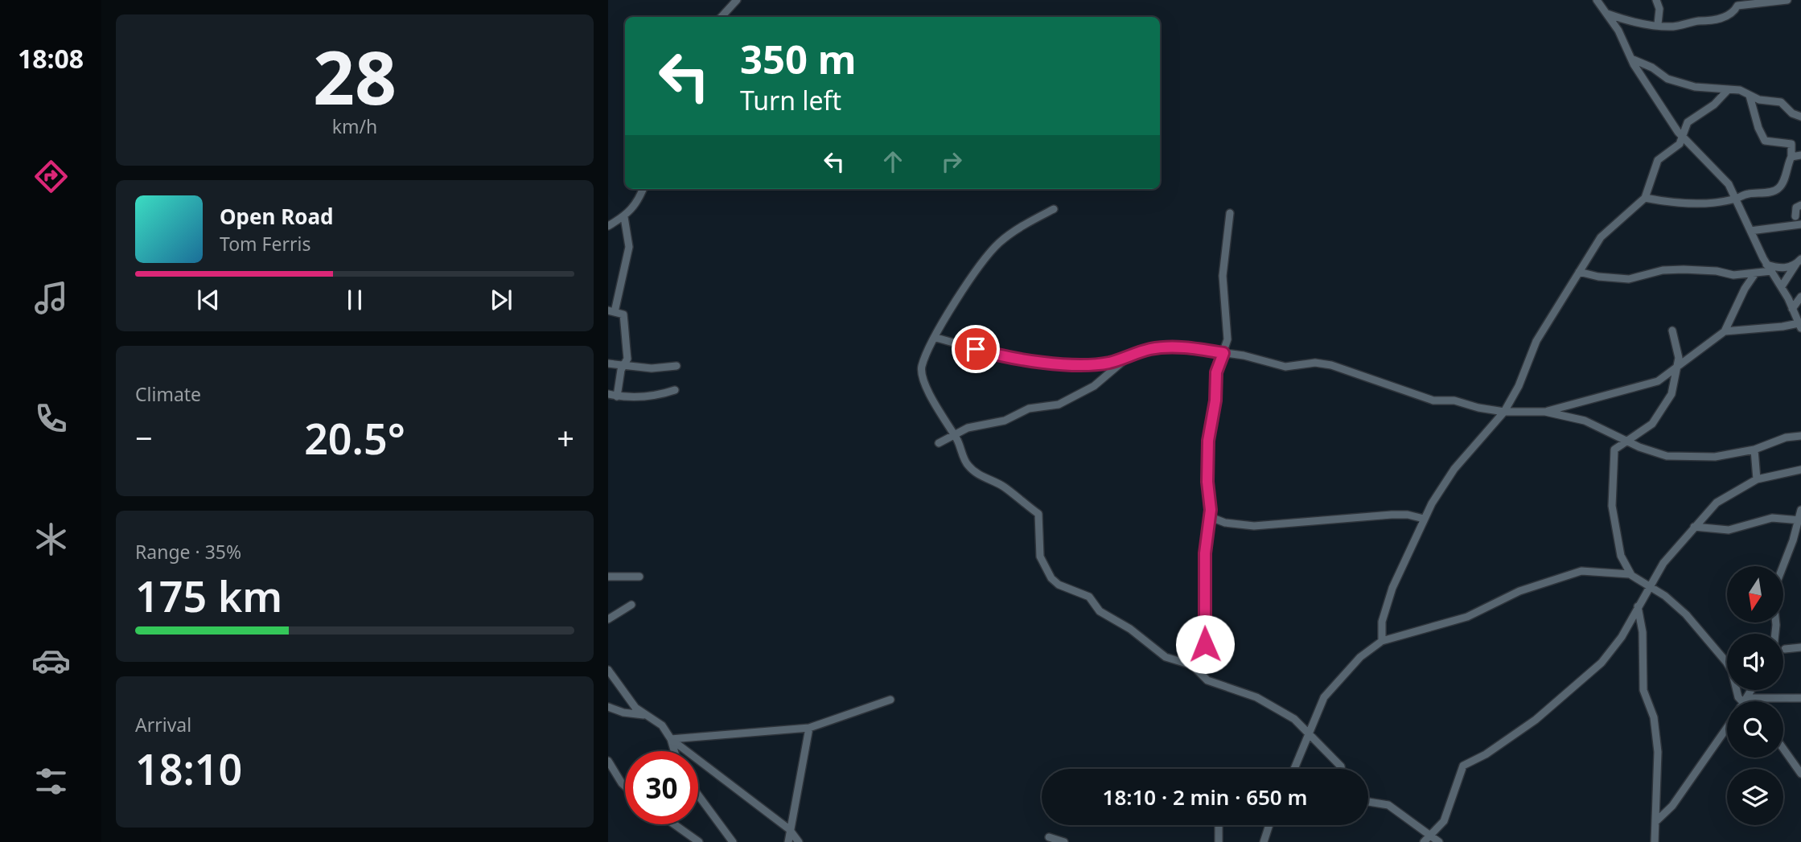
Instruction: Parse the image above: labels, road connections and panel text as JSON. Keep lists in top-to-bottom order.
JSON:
{
  "north": "bottom",
  "page": {
    "tabs": "18:08",
    "tile": [
      ["28", "km/h"],
      "Climate",
      ["Range · 35%", "175 km"],
      ["Arrival", "18:10"]
    ],
    "turn": ["350 m", "Turn left"],
    "song": ["Open Road", "Tom Ferris"],
    "heat": ["−", "20.5°", "+"],
    "limit": "30",
    "trip": "18:10 · 2 min · 650 m"
  }
}
